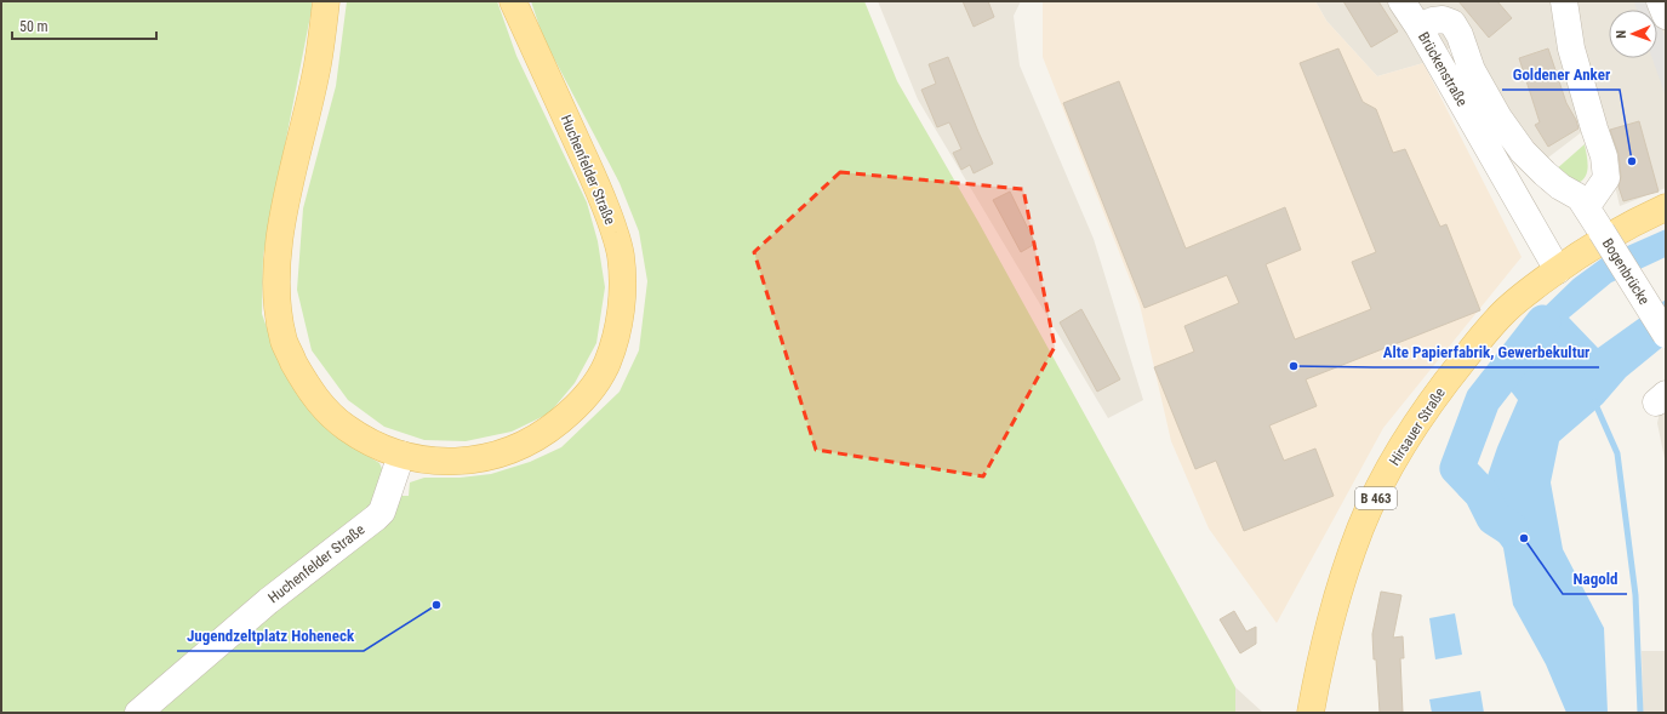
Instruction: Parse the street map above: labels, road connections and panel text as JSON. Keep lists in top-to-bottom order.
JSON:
{
  "streets": {
    "main road": ["Huchenfelder Straße", "Hirsauer Straße", "B 463"],
    "street": ["Brückenstraße", "Bogenbrücke"]
  },
  "crossings": [
    ["Brückenstraße", "Bogenbrücke"],
    ["Brückenstraße", "Hirsauer Straße"]
  ],
  "places": [
    "Goldener Anker",
    "Alte Papierfabrik, Gewerbekultur",
    "Nagold",
    "Jugendzeltplatz Hoheneck"
  ],
  "scale_bar": "50 m",
  "north": "left"
}
